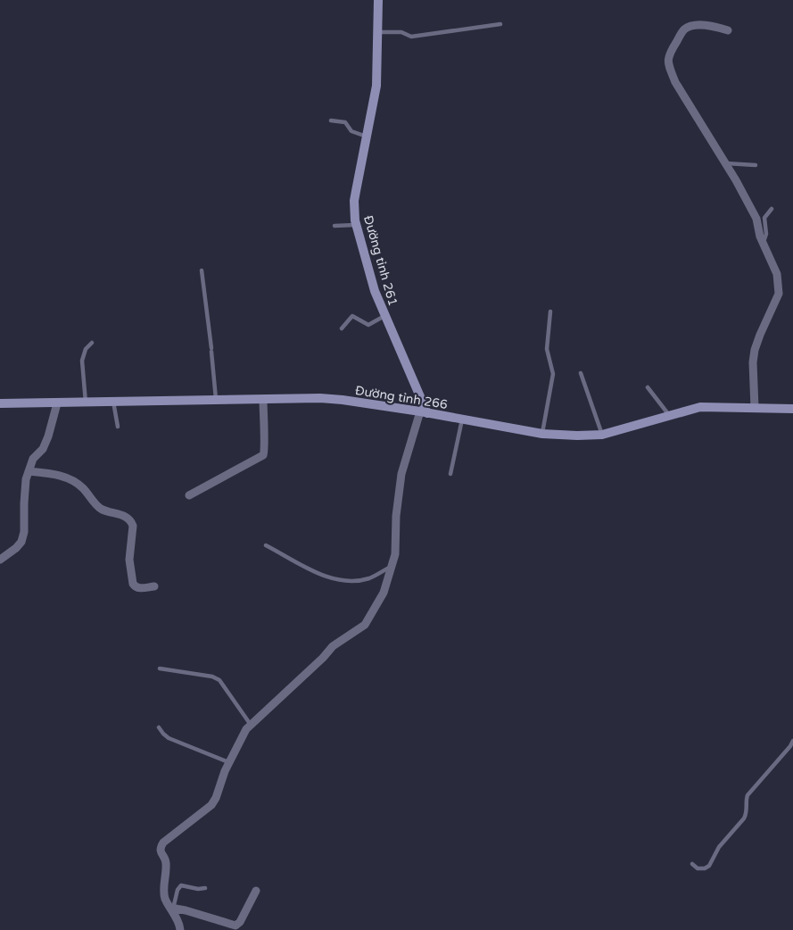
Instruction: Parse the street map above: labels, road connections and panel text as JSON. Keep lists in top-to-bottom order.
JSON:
{
  "streets": {
    "main road": ["Đường tỉnh 261", "Đường tỉnh 266"]
  },
  "crossings": [
    ["Đường tỉnh 261", "Đường tỉnh 266"]
  ]
}
